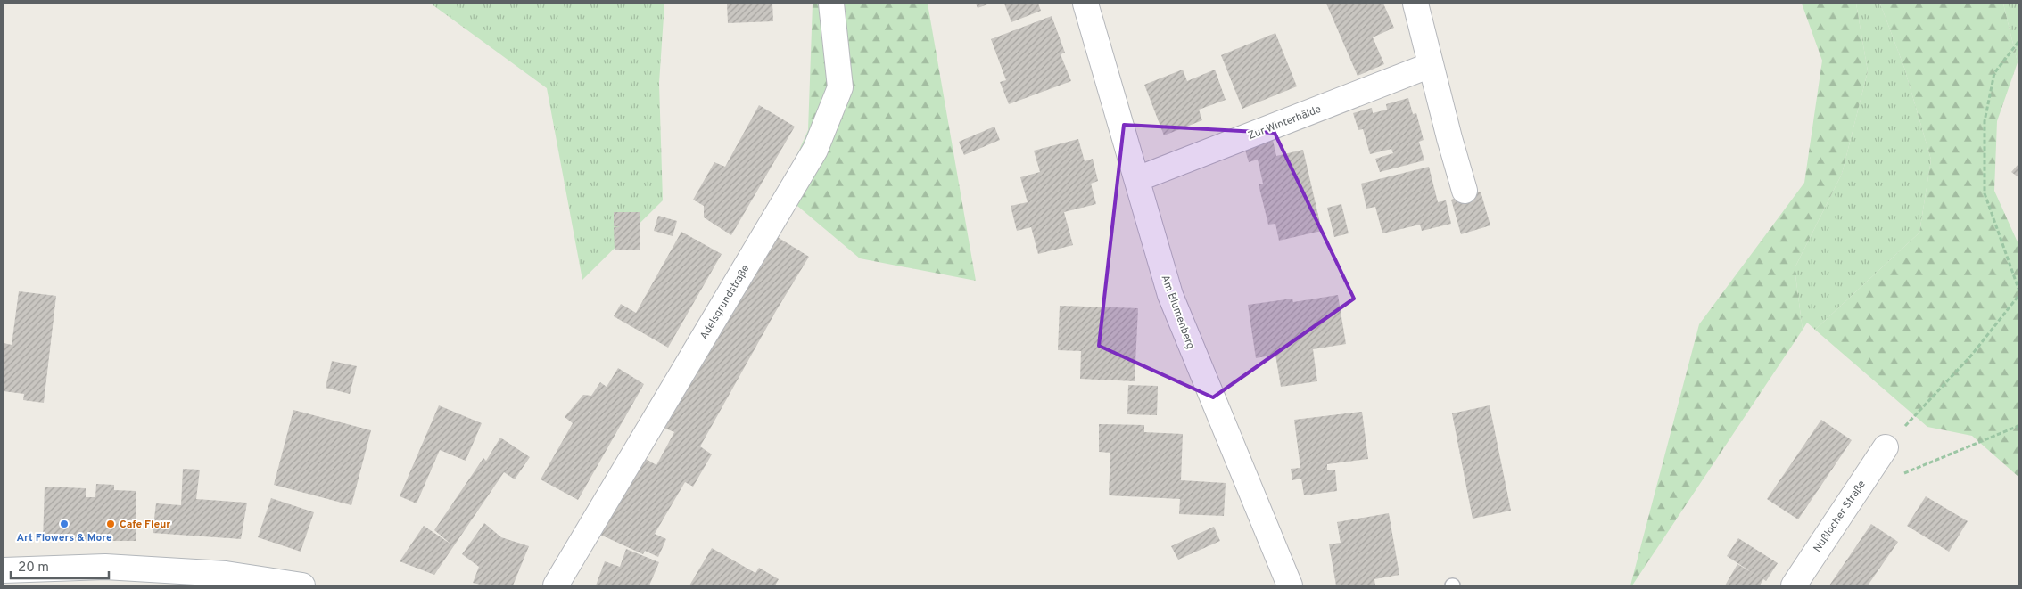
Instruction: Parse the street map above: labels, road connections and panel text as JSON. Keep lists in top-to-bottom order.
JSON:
{
  "streets": {
    "street": [
      "Zur Winterhälde",
      "Adelsgrundstraße",
      "Am Blumenberg",
      "Nußlocher Straße"
    ]
  },
  "crossings": [
    ["Zur Winterhälde", "Am Blumenberg"]
  ],
  "places": ["Art Flowers & More", "Cafe Fleur"],
  "scale_bar": "20 m"
}
